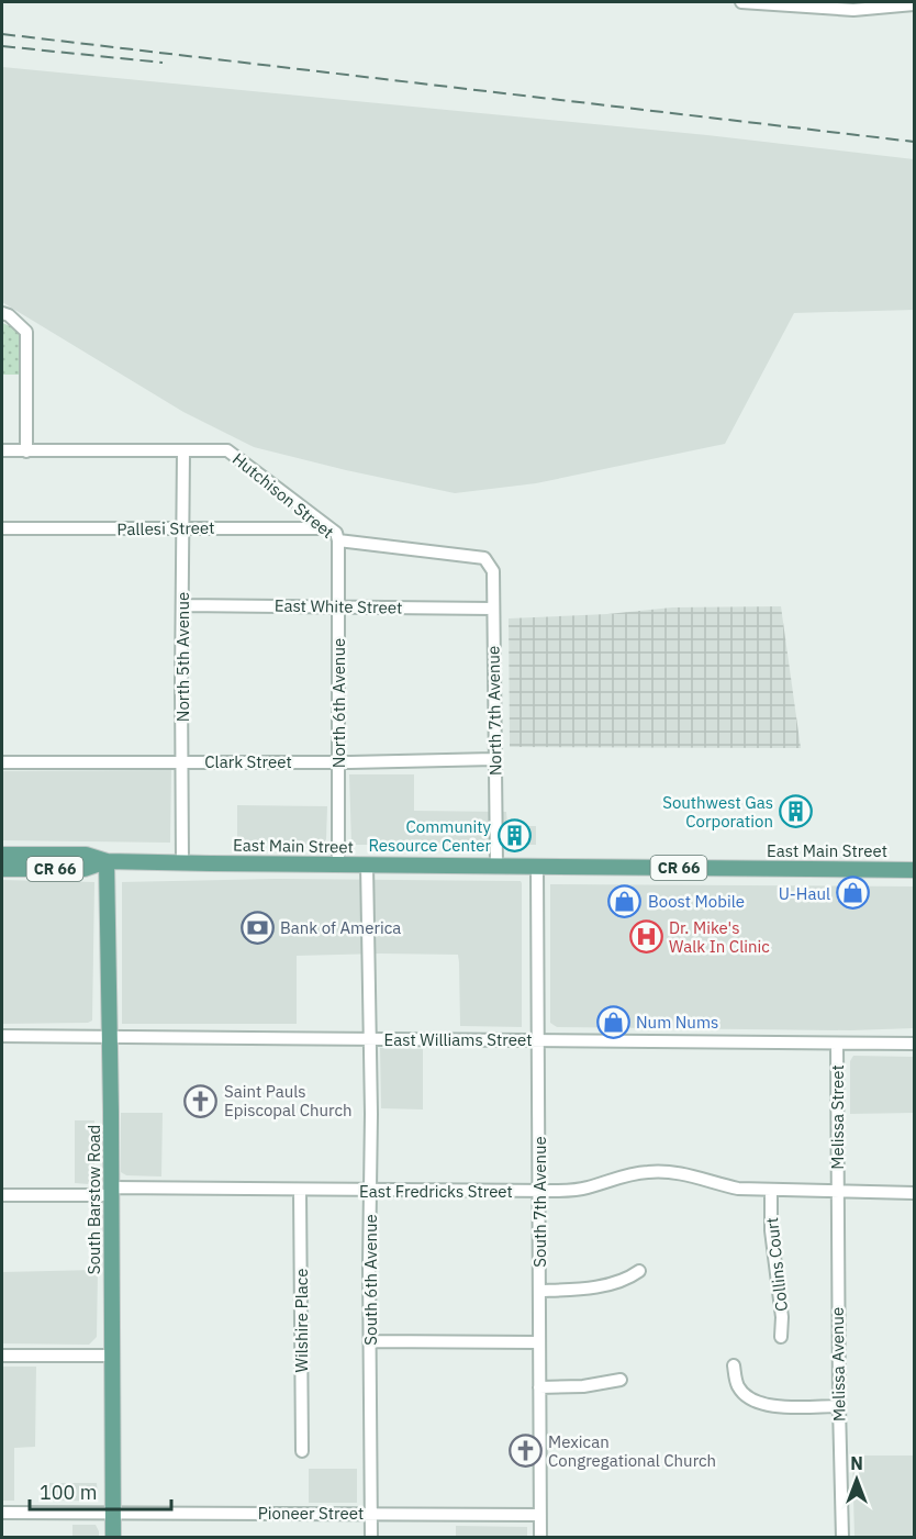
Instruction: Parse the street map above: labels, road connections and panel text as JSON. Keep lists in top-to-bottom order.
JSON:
{
  "streets": {
    "main road": ["East Main Street", "CR 66", "South Barstow Road"],
    "street": [
      "Hutchison Street",
      "Pallesi Street",
      "East White Street",
      "North 5th Avenue",
      "North 6th Avenue",
      "North 7th Avenue",
      "Clark Street",
      "East Williams Street",
      "Melissa Street",
      "East Fredricks Street",
      "South 7th Avenue",
      "Collins Court",
      "South 6th Avenue",
      "Wilshire Place",
      "Melissa Avenue",
      "Pioneer Street"
    ]
  },
  "crossings": [
    ["Hutchison Street", "Pallesi Street"],
    ["Hutchison Street", "North 5th Avenue"],
    ["Hutchison Street", "North 6th Avenue"],
    ["Hutchison Street", "North 7th Avenue"],
    ["Pallesi Street", "North 5th Avenue"],
    ["East White Street", "North 5th Avenue"],
    ["East White Street", "North 6th Avenue"],
    ["East White Street", "North 7th Avenue"],
    ["North 5th Avenue", "Clark Street"],
    ["North 5th Avenue", "East Main Street"],
    ["North 6th Avenue", "Clark Street"],
    ["North 6th Avenue", "East Main Street"],
    ["North 7th Avenue", "Clark Street"],
    ["North 7th Avenue", "East Main Street"],
    ["East Main Street", "South Barstow Road"],
    ["East Main Street", "South 7th Avenue"],
    ["East Main Street", "South 6th Avenue"],
    ["East Williams Street", "Melissa Street"],
    ["East Williams Street", "South Barstow Road"],
    ["East Williams Street", "South 7th Avenue"],
    ["East Williams Street", "South 6th Avenue"],
    ["Melissa Street", "East Fredricks Street"],
    ["Melissa Street", "Melissa Avenue"],
    ["East Fredricks Street", "South Barstow Road"],
    ["East Fredricks Street", "South 7th Avenue"],
    ["East Fredricks Street", "Collins Court"],
    ["East Fredricks Street", "South 6th Avenue"],
    ["East Fredricks Street", "Wilshire Place"],
    ["East Fredricks Street", "Melissa Avenue"],
    ["South Barstow Road", "Pioneer Street"],
    ["South 7th Avenue", "Pioneer Street"],
    ["South 6th Avenue", "Pioneer Street"]
  ],
  "places": {
    "building": ["Southwest Gas Corporation", "Community Resource Center"],
    "shop": ["U-Haul", "Boost Mobile", "Num Nums"],
    "bank": ["Bank of America"],
    "hospital": ["Dr. Mike's Walk In Clinic"],
    "church": ["Saint Pauls Episcopal Church", "Mexican Congregational Church"]
  },
  "scale_bar": "100 m",
  "north": "top"
}
